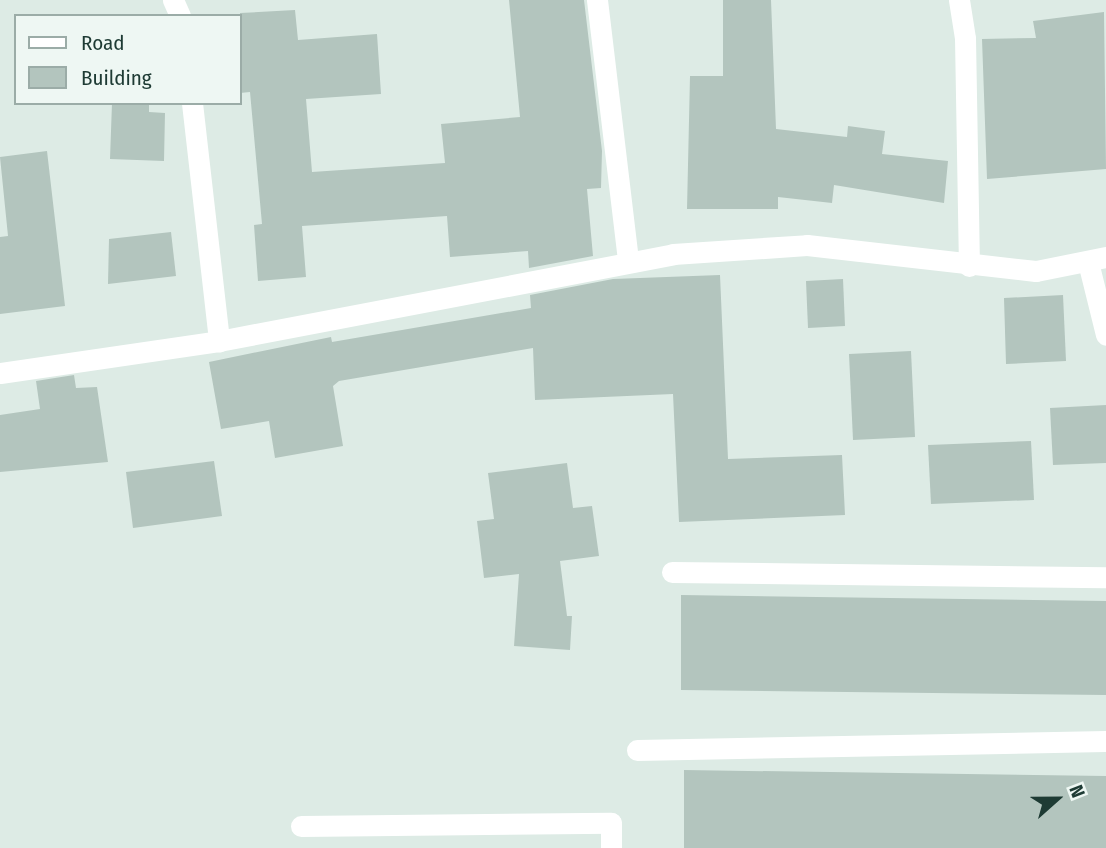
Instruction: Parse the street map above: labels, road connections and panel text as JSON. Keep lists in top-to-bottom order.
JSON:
{
  "legend": ["Road", "Building"],
  "north": "right"
}
